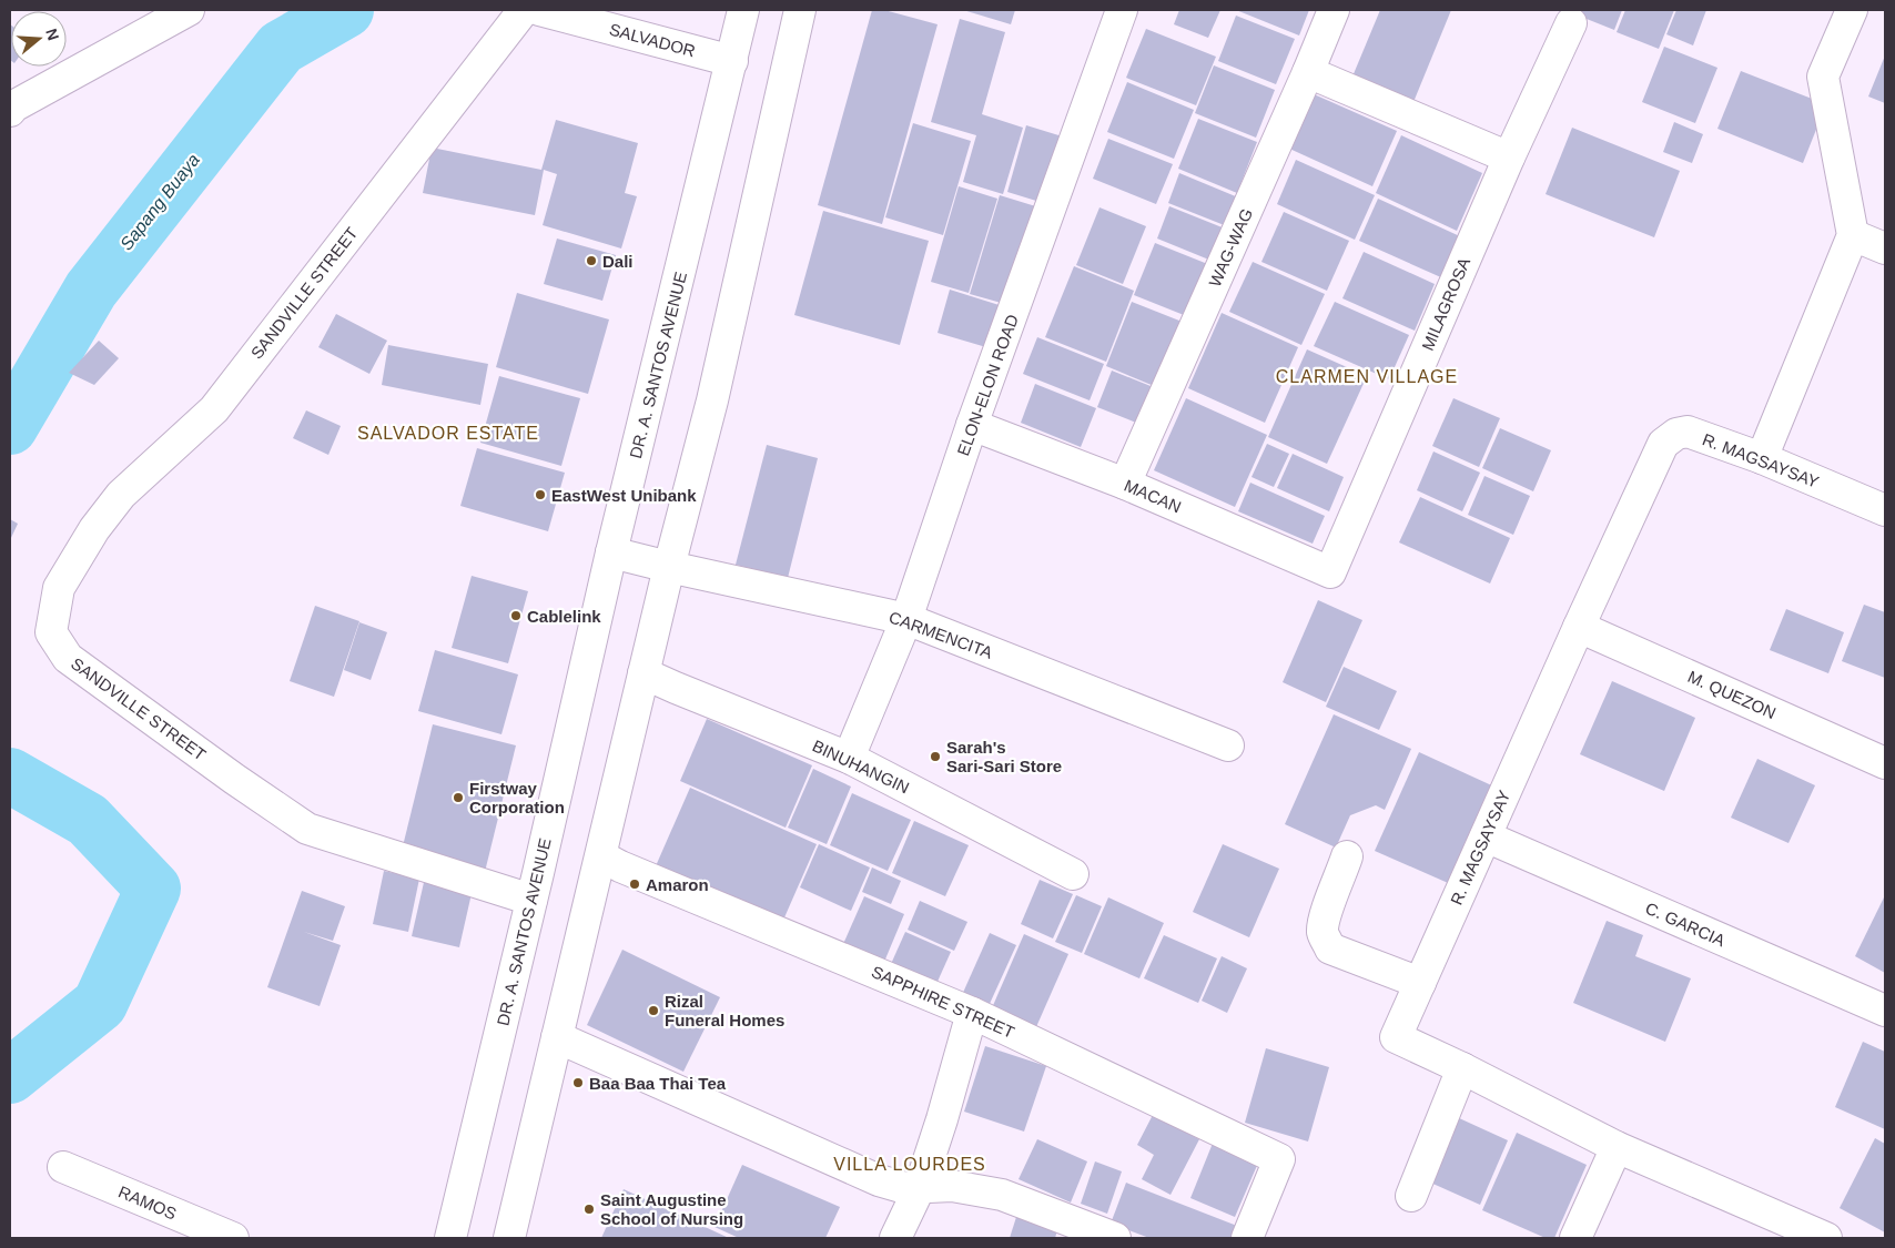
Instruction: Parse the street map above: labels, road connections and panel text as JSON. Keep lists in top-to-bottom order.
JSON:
{
  "streets": {
    "street": [
      "SALVADOR",
      "WAG-WAG",
      "SANDVILLE STREET",
      "MILAGROSA",
      "DR. A. SANTOS AVENUE",
      "ELON-ELON ROAD",
      "R. MAGSAYSAY",
      "MACAN",
      "CARMENCITA",
      "M. QUEZON",
      "BINUHANGIN",
      "C. GARCIA",
      "SAPPHIRE STREET",
      "RAMOS"
    ]
  },
  "crossings": [
    ["SALVADOR", "DR. A. SANTOS AVENUE"],
    ["WAG-WAG", "MACAN"],
    ["SANDVILLE STREET", "DR. A. SANTOS AVENUE"],
    ["MILAGROSA", "MACAN"],
    ["DR. A. SANTOS AVENUE", "CARMENCITA"],
    ["ELON-ELON ROAD", "MACAN"],
    ["ELON-ELON ROAD", "CARMENCITA"],
    ["ELON-ELON ROAD", "BINUHANGIN"],
    ["R. MAGSAYSAY", "M. QUEZON"],
    ["R. MAGSAYSAY", "C. GARCIA"]
  ],
  "districts": ["CLARMEN VILLAGE", "SALVADOR ESTATE", "VILLA LOURDES"],
  "water": ["Sapang Buaya"],
  "places": [
    "Dali",
    "EastWest Unibank",
    "Cablelink",
    "Sarah's Sari-Sari Store",
    "Firstway Corporation",
    "Amaron",
    "Rizal Funeral Homes",
    "Baa Baa Thai Tea",
    "Saint Augustine School of Nursing"
  ],
  "north": "right"
}
